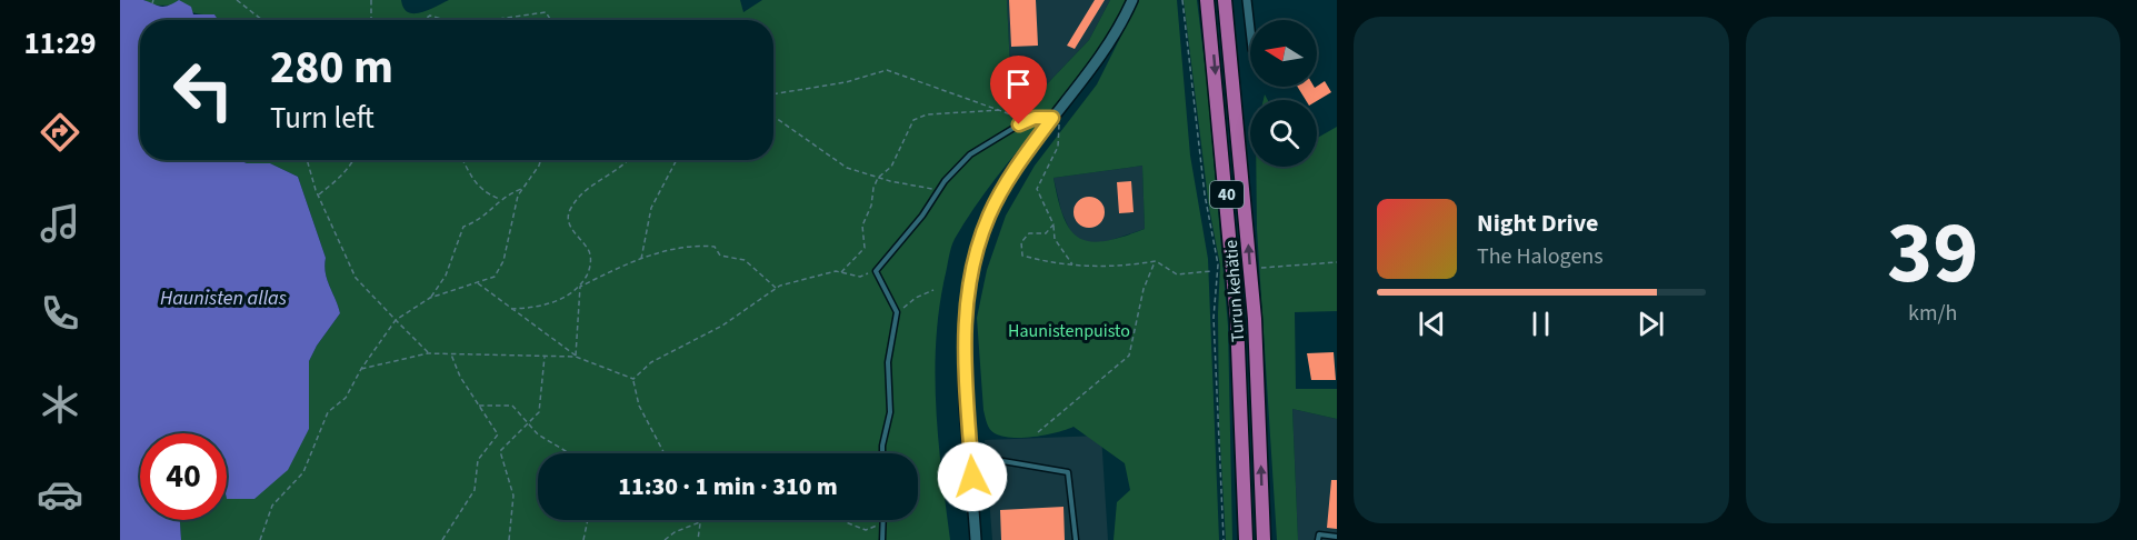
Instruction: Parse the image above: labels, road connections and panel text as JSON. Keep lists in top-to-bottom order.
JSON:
{
  "streets": {
    "highway": ["40", "Turun kehätie"]
  },
  "water": ["Haunisten allas"],
  "parks": ["Haunistenpuisto"],
  "north": "left",
  "page": {
    "tabs": "11:29",
    "tile": ["39", "km/h"],
    "turn": ["280 m", "Turn left"],
    "song": ["Night Drive", "The Halogens"],
    "limit": "40",
    "trip": "11:30 · 1 min · 310 m"
  }
}
